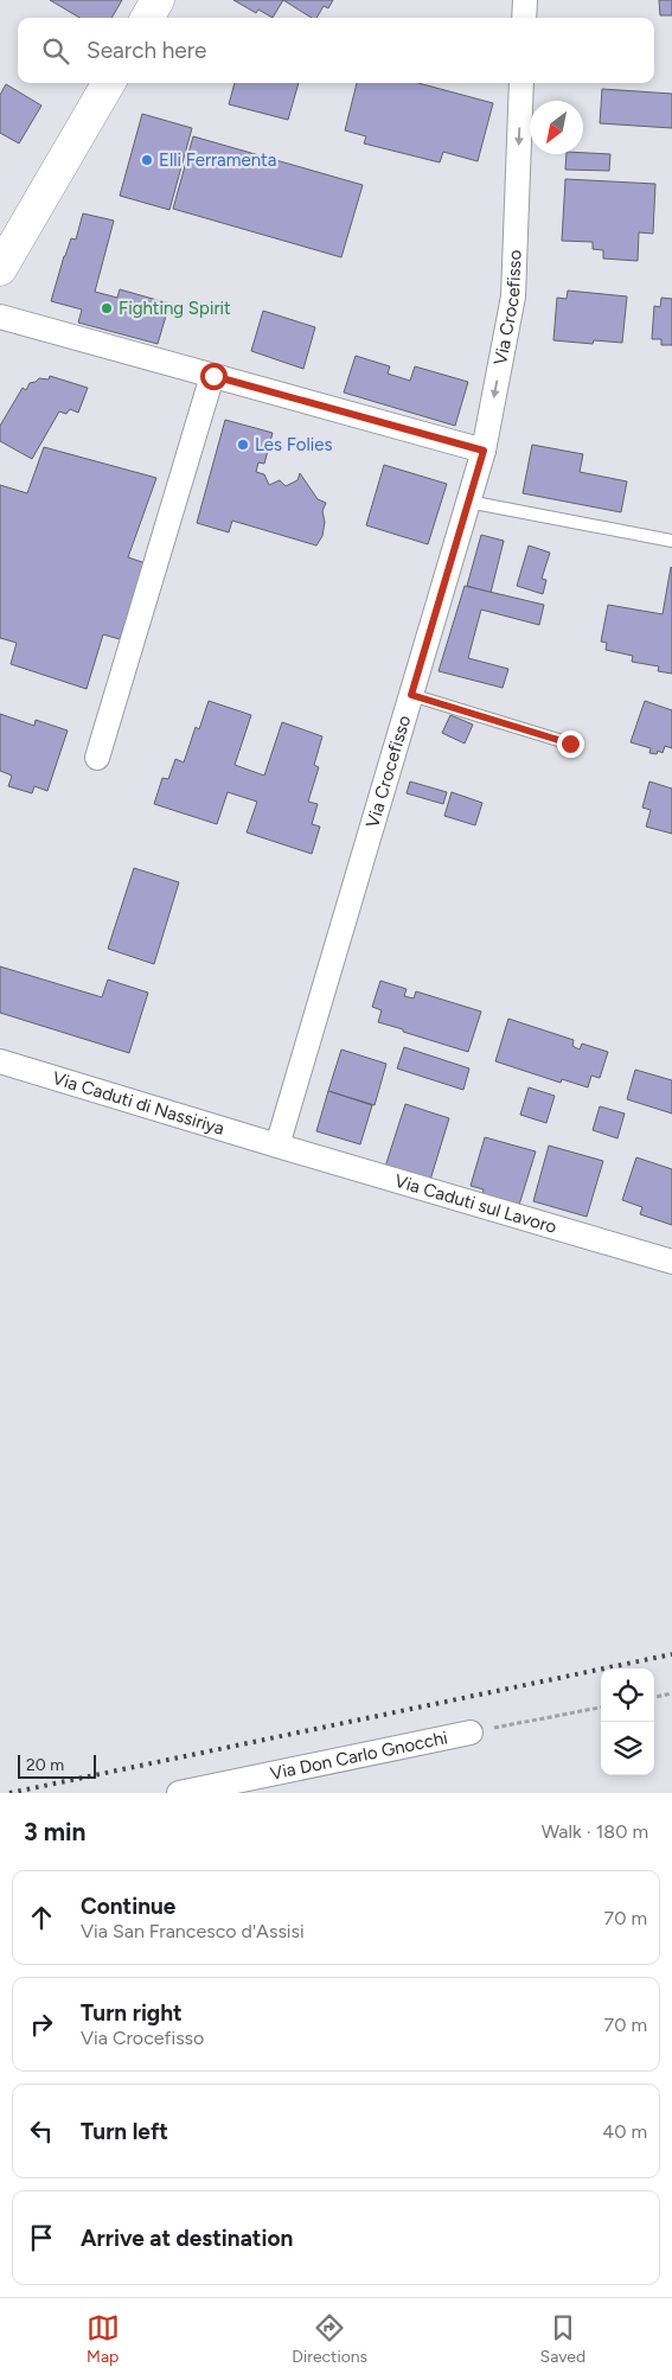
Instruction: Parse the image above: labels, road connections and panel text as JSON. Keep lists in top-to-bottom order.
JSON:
{
  "streets": {
    "street": [
      "Via Crocefisso",
      "Via Caduti di Nassiriya",
      "Via Caduti sul Lavoro",
      "Via Don Carlo Gnocchi"
    ]
  },
  "crossings": [
    ["Via Crocefisso", "Via Caduti di Nassiriya"],
    ["Via Crocefisso", "Via Caduti sul Lavoro"],
    ["Via Caduti di Nassiriya", "Via Caduti sul Lavoro"]
  ],
  "places": ["Elli Ferramenta", "Fighting Spirit", "Les Folies"],
  "scale_bar": "20 m",
  "north": "bottom left",
  "page": {
    "search": "Search here",
    "scale": "20 m",
    "heading": ["3 min", "Walk · 180 m"],
    "list": [
      ["Continue", "Via San Francesco d'Assisi", "70 m"],
      ["Turn right", "Via Crocefisso", "70 m"],
      ["Turn left", "40 m"],
      "Arrive at destination"
    ],
    "nav": ["Map", "Directions", "Saved"]
  }
}
